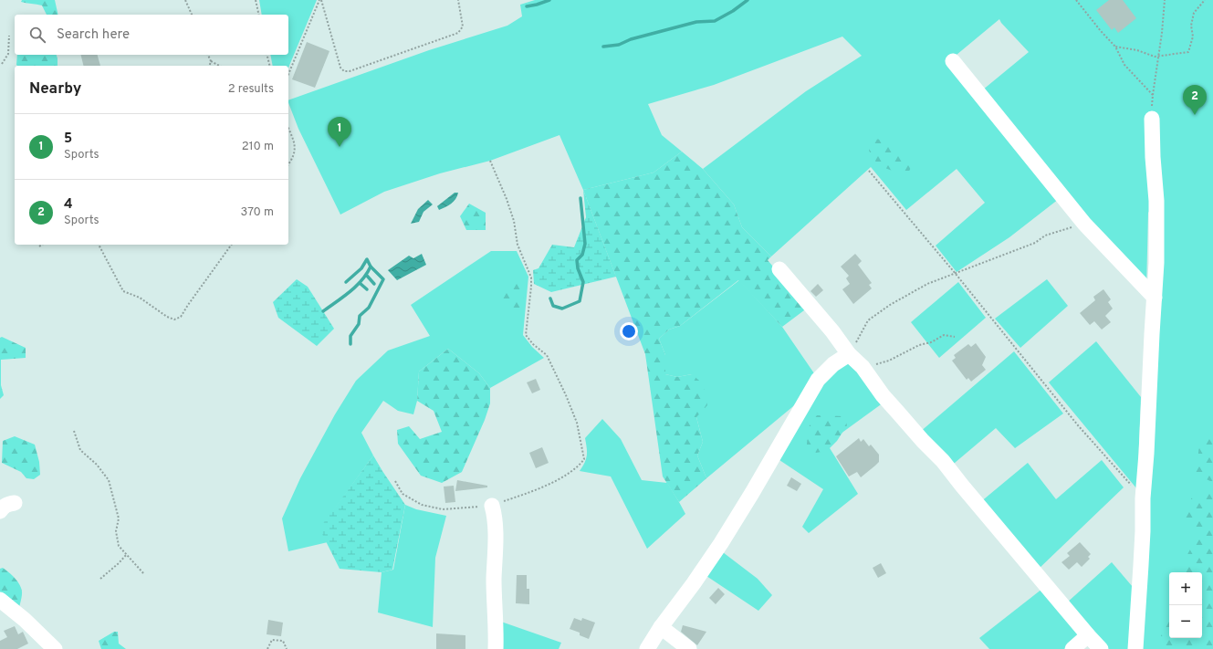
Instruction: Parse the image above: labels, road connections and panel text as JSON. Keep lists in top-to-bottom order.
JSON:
{
  "page": {
    "search": "Search here",
    "heading": ["Nearby", "2 results"],
    "pins": ["2", "1"],
    "list": [
      {
        "mark": "1",
        "name": "5",
        "note": "Sports",
        "value": "210 m"
      },
      {
        "mark": "2",
        "name": "4",
        "note": "Sports",
        "value": "370 m"
      }
    ],
    "map_buttons": ["+", "−"]
  }
}
